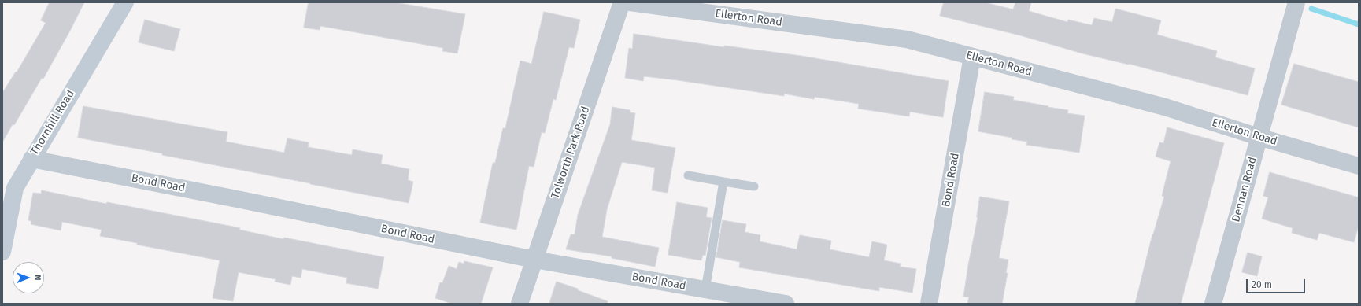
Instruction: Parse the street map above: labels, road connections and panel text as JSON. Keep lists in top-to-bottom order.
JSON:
{
  "streets": {
    "street": [
      "Ellerton Road",
      "Thornhill Road",
      "Tolworth Park Road",
      "Bond Road",
      "Dennan Road"
    ]
  },
  "crossings": [
    ["Ellerton Road", "Bond Road"],
    ["Ellerton Road", "Dennan Road"],
    ["Thornhill Road", "Bond Road"],
    ["Tolworth Park Road", "Bond Road"]
  ],
  "scale_bar": "20 m",
  "north": "right"
}
